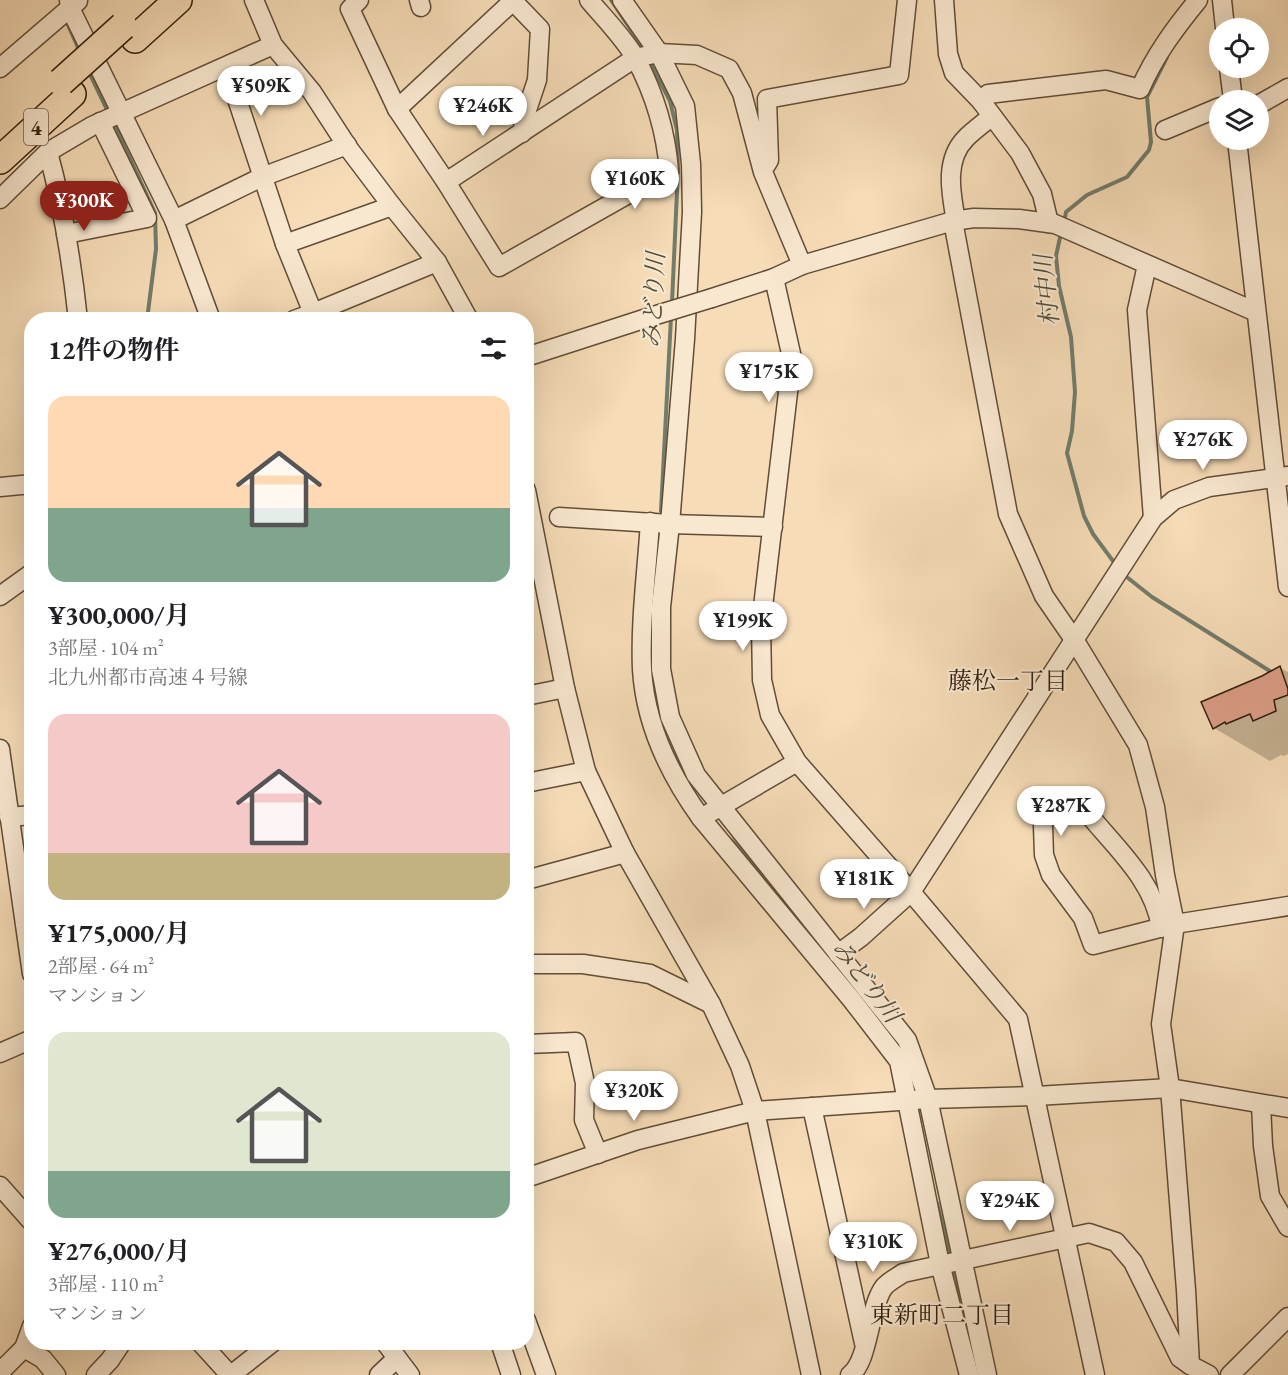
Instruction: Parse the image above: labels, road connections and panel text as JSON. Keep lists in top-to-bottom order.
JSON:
{
  "streets": {
    "highway": ["4"]
  },
  "districts": ["藤松一丁目", "東新町二丁目"],
  "water": ["村中川", "みどり川"],
  "page": {
    "price": [
      "¥509K",
      "¥246K",
      "¥160K",
      "¥300K",
      "¥175K",
      "¥276K",
      "¥199K",
      "¥287K",
      "¥181K",
      "¥320K",
      "¥294K",
      "¥310K"
    ],
    "heading": "12件の物件",
    "list": [
      {
        "name": "¥300,000/月",
        "note": "3部屋 · 104 m² · 北九州都市高速４号線"
      },
      {
        "name": "¥175,000/月",
        "note": "2部屋 · 64 m² · マンション"
      },
      {
        "name": "¥276,000/月",
        "note": "3部屋 · 110 m² · マンション"
      }
    ]
  }
}
